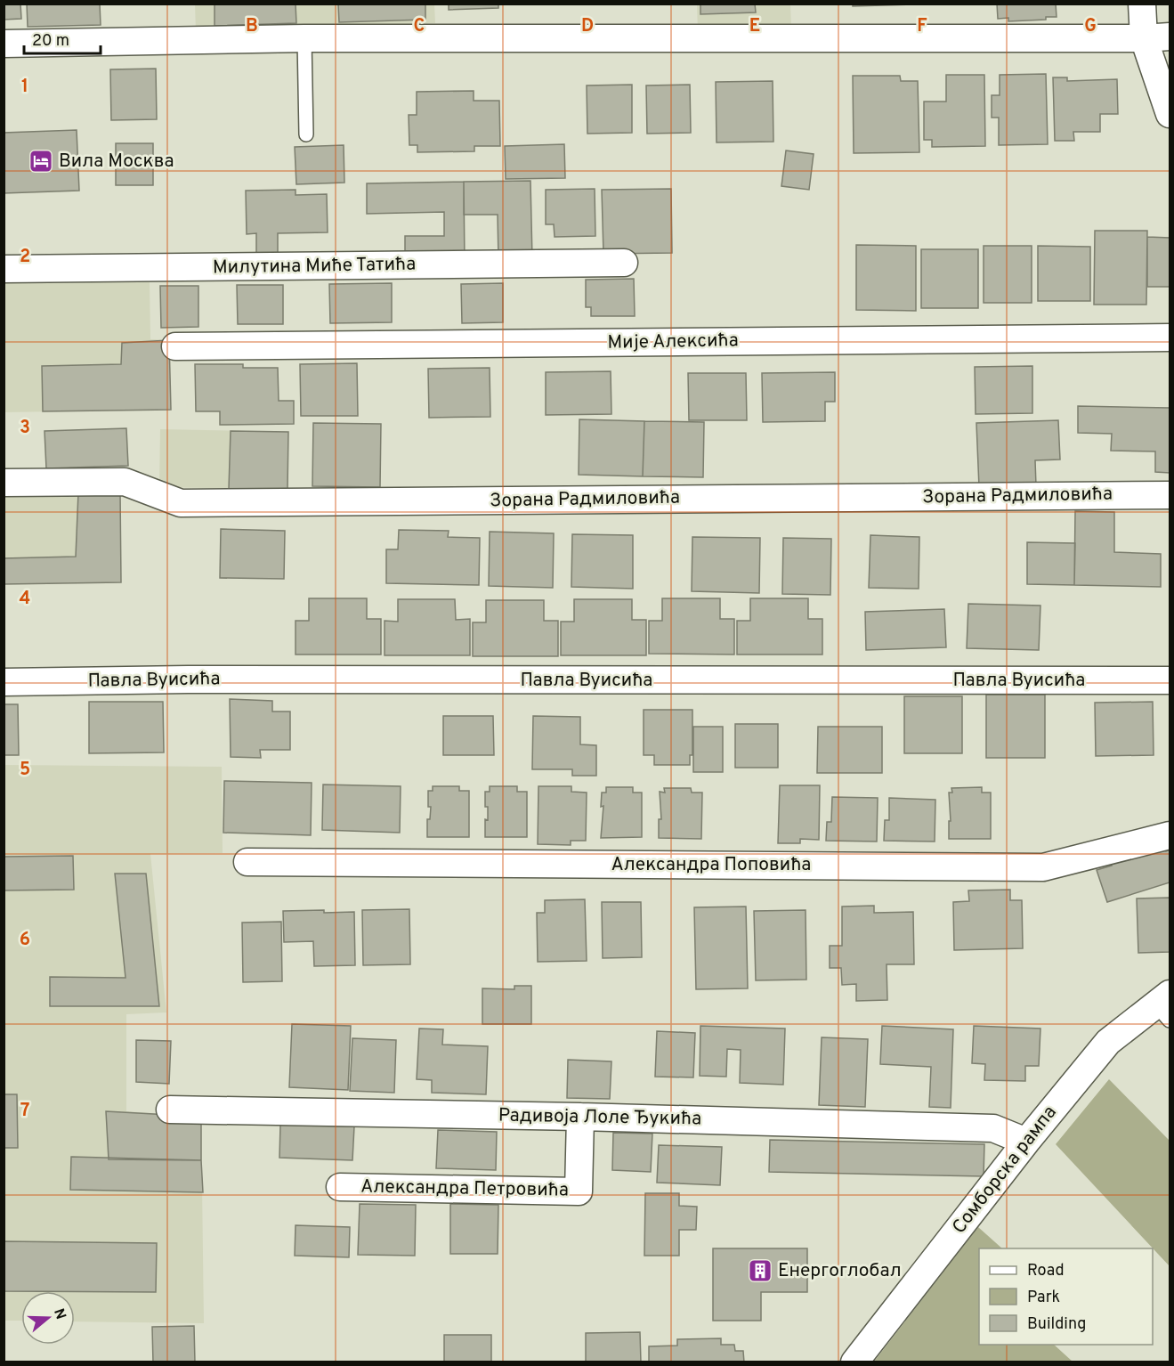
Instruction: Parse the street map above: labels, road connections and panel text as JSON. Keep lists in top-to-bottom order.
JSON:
{
  "streets": {
    "street": [
      "Милутина Миће Татића",
      "Мије Алексића",
      "Зорана Радмиловића",
      "Павла Вуисића",
      "Александра Поповића",
      "Радивоја Лоле Ђукића",
      "Сомборска рампа",
      "Александра Петровића"
    ]
  },
  "crossings": [
    ["Радивоја Лоле Ђукића", "Сомборска рампа"],
    ["Радивоја Лоле Ђукића", "Александра Петровића"]
  ],
  "places": {
    "hotel": ["Вила Москва"],
    "building": ["Енергоглобал"]
  },
  "legend": ["Road", "Park", "Building"],
  "scale_bar": "20 m",
  "north": "right",
  "grid": {
    "columns": [
      "B",
      "C",
      "D",
      "E",
      "F",
      "G"
    ],
    "rows": [
      "1",
      "2",
      "3",
      "4",
      "5",
      "6",
      "7"
    ]
  }
}
